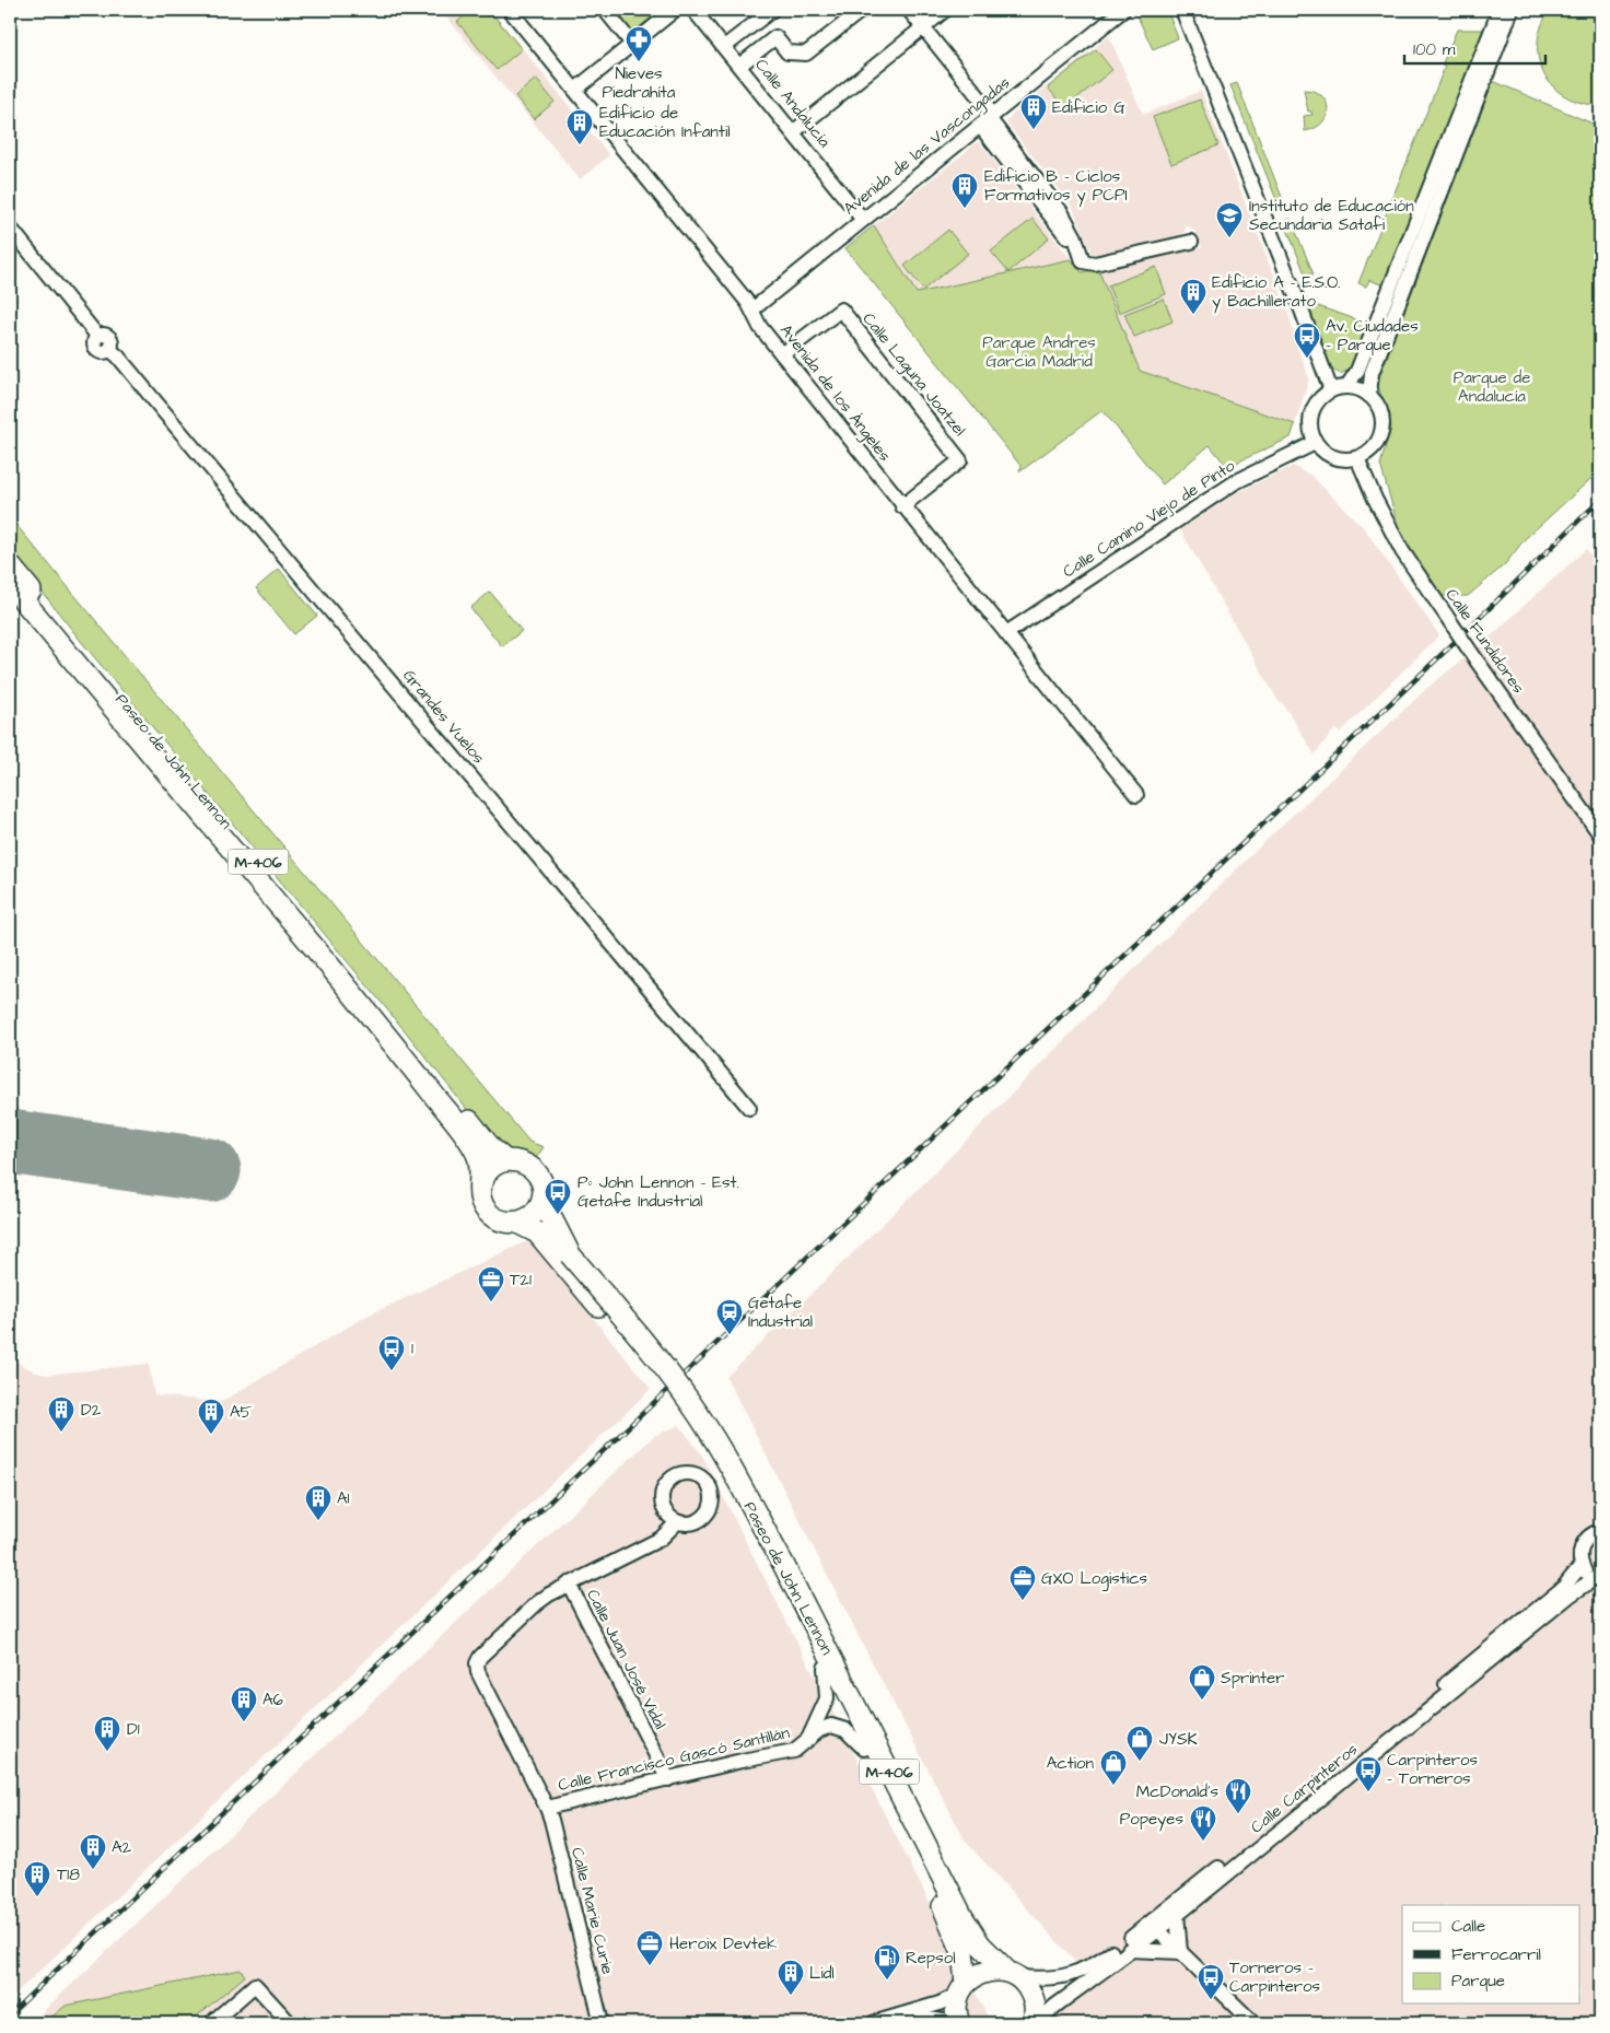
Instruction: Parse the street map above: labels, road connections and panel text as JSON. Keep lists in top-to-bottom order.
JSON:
{
  "streets": {
    "highway": ["Paseo de John Lennon", "M-406"],
    "street": [
      "Calle Andalucía",
      "Avenida de las Vascongadas",
      "Calle Laguna Joatzel",
      "Avenida de los Ángeles",
      "Calle Camino Viejo de Pinto",
      "Calle Fundidores",
      "Grandes Vuelos",
      "Calle Juan José Vidal",
      "Calle Francisco Gascó Santillán",
      "Calle Carpinteros",
      "Calle Marie Curie"
    ]
  },
  "crossings": [
    ["Calle Andalucía", "Avenida de las Vascongadas"],
    ["Avenida de las Vascongadas", "Avenida de los Ángeles"],
    ["Calle Laguna Joatzel", "Avenida de los Ángeles"],
    ["Avenida de los Ángeles", "Calle Camino Viejo de Pinto"],
    ["Calle Camino Viejo de Pinto", "Calle Fundidores"],
    ["Paseo de John Lennon", "M-406"],
    ["Paseo de John Lennon", "Calle Francisco Gascó Santillán"],
    ["Paseo de John Lennon", "Calle Carpinteros"],
    ["M-406", "Calle Carpinteros"],
    ["Calle Juan José Vidal", "Calle Francisco Gascó Santillán"],
    ["Calle Juan José Vidal", "Calle Marie Curie"],
    ["Calle Francisco Gascó Santillán", "Calle Marie Curie"]
  ],
  "parks": ["Parque Andres Garcia Madrid", "Parque de Andalucía"],
  "places": {
    "pharmacy": ["Nieves Piedrahíta"],
    "building": [
      "Edificio G",
      "Edificio de Educación Infantil",
      "Edificio B - Ciclos Formativos y PCPI",
      "Edificio A - E.S.O. y Bachillerato",
      "D2",
      "A5",
      "A1",
      "A6",
      "D1",
      "A2",
      "T18",
      "Lidl"
    ],
    "school or university": ["Instituto de Educación Secundaria Satafi"],
    "bus stop": [
      "Av. Ciudades - Parque",
      "Pº John Lennon - Est. Getafe Industrial",
      "1",
      "Carpinteros - Torneros",
      "Torneros - Carpinteros"
    ],
    "office": ["T21", "GXO Logistics", "Heroix Devtek"],
    "station": ["Getafe Industrial"],
    "shop": ["Sprinter", "JYSK", "Action"],
    "restaurant": ["McDonald's", "Popeyes"],
    "fuel station": ["Repsol"]
  },
  "legend": ["Calle", "Ferrocarril", "Parque"],
  "scale_bar": "100 m"
}
